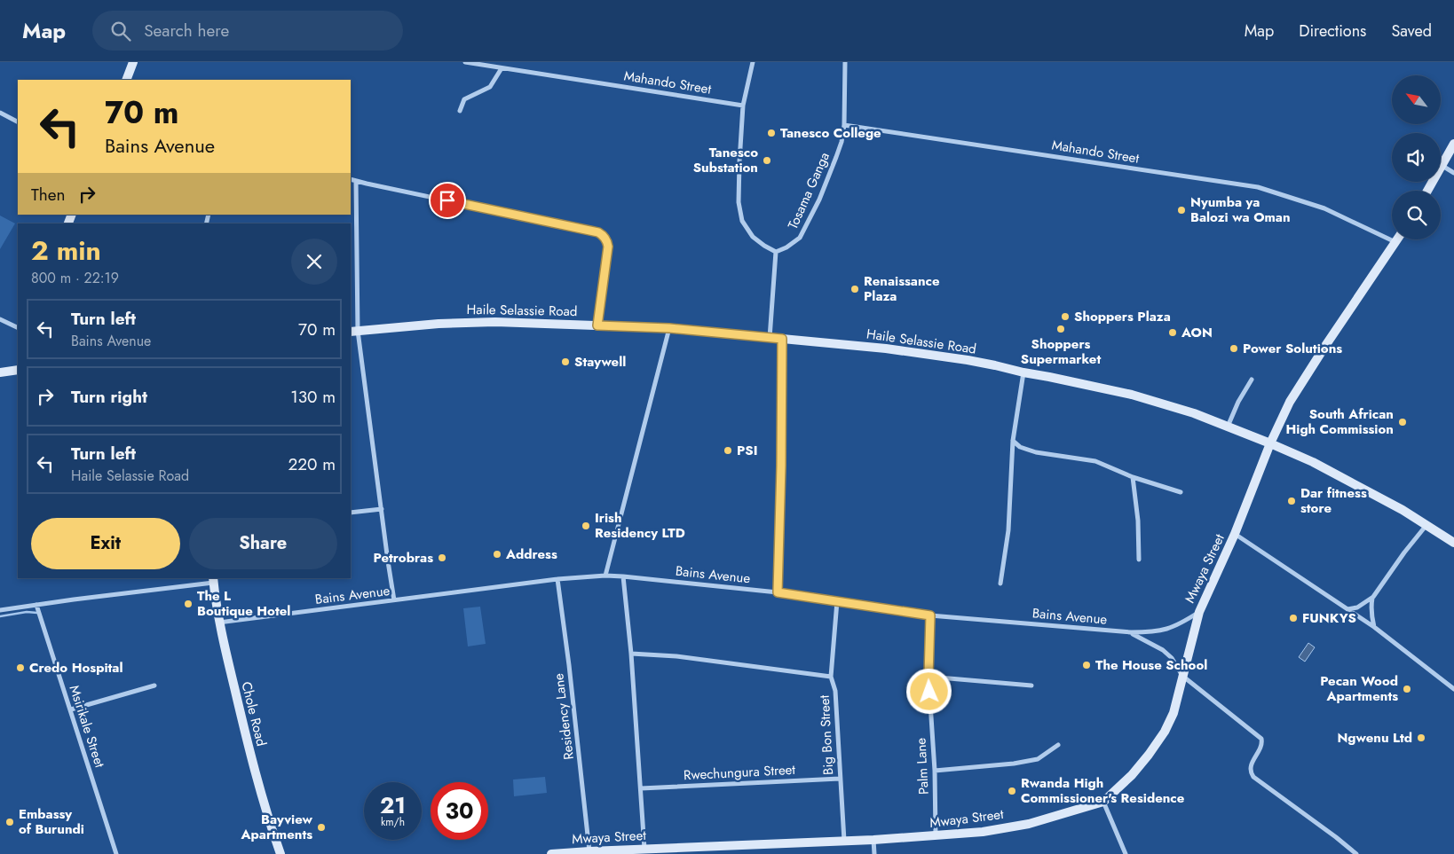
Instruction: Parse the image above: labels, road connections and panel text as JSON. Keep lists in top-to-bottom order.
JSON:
{
  "streets": {
    "street": [
      "Mahando Street",
      "Tosama Ganga",
      "Haile Selassie Road",
      "Mwaya Street",
      "Bains Avenue",
      "Chole Road",
      "Residency Lane",
      "Msirikale Street",
      "Big Bon Street",
      "Palm Lane",
      "Rwechungura Street"
    ]
  },
  "crossings": [
    ["Mahando Street", "Tosama Ganga"],
    ["Mahando Street", "Mwaya Street"],
    ["Haile Selassie Road", "Mwaya Street"],
    ["Mwaya Street", "Bains Avenue"],
    ["Mwaya Street", "Residency Lane"],
    ["Mwaya Street", "Big Bon Street"],
    ["Mwaya Street", "Palm Lane"],
    ["Bains Avenue", "Chole Road"],
    ["Bains Avenue", "Residency Lane"],
    ["Bains Avenue", "Big Bon Street"],
    ["Bains Avenue", "Palm Lane"],
    ["Big Bon Street", "Rwechungura Street"]
  ],
  "places": [
    "Tanesco College",
    "Tanesco Substation",
    "Nyumba ya Balozi wa Oman",
    "Renaissance Plaza",
    "Shoppers Plaza",
    "Shoppers Supermarket",
    "AON",
    "Power Solutions",
    "Staywell",
    "South African High Commission",
    "PSI",
    "Dar fitness store",
    "Irish Residency LTD",
    "Address",
    "Petrobras",
    "The L Boutique Hotel",
    "FUNKYS",
    "The House School",
    "Credo Hospital",
    "Pecan Wood Apartments",
    "Ngwenu Ltd",
    "Rwanda High Commissioner's Residence",
    "Embassy of Burundi",
    "Bayview Apartments"
  ],
  "north": "top left",
  "page": {
    "header": "Map",
    "search": "Search here",
    "nav": ["Map", "Directions", "Saved"],
    "turn": ["70 m", "Bains Avenue"],
    "then": "Then",
    "heading": ["2 min", "800 m · 22:19"],
    "list": [
      {
        "name": "Turn left",
        "note": "Bains Avenue",
        "value": "70 m"
      },
      {
        "name": "Turn right",
        "value": "130 m"
      },
      {
        "name": "Turn left",
        "note": "Haile Selassie Road",
        "value": "220 m"
      }
    ],
    "buttons": ["Exit", "Share"],
    "speed": "21 km/h",
    "limit": "30"
  }
}
